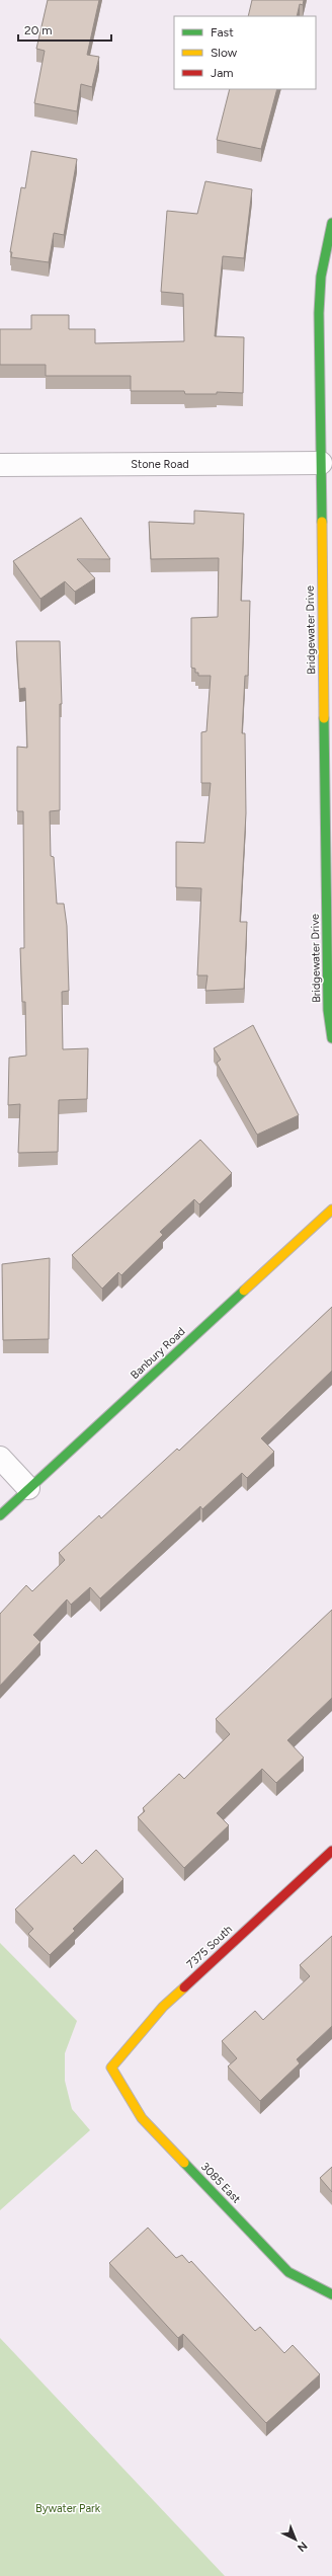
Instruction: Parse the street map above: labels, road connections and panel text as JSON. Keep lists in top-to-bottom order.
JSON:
{
  "streets": {
    "street": [
      "Stone Road",
      "Bridgewater Drive",
      "Banbury Road",
      "7375 South",
      "3085 East"
    ]
  },
  "crossings": [
    ["Stone Road", "Bridgewater Drive"],
    ["7375 South", "3085 East"]
  ],
  "parks": ["Bywater Park"],
  "legend": ["Fast", "Slow", "Jam"],
  "scale_bar": "20 m",
  "north": "bottom right"
}
